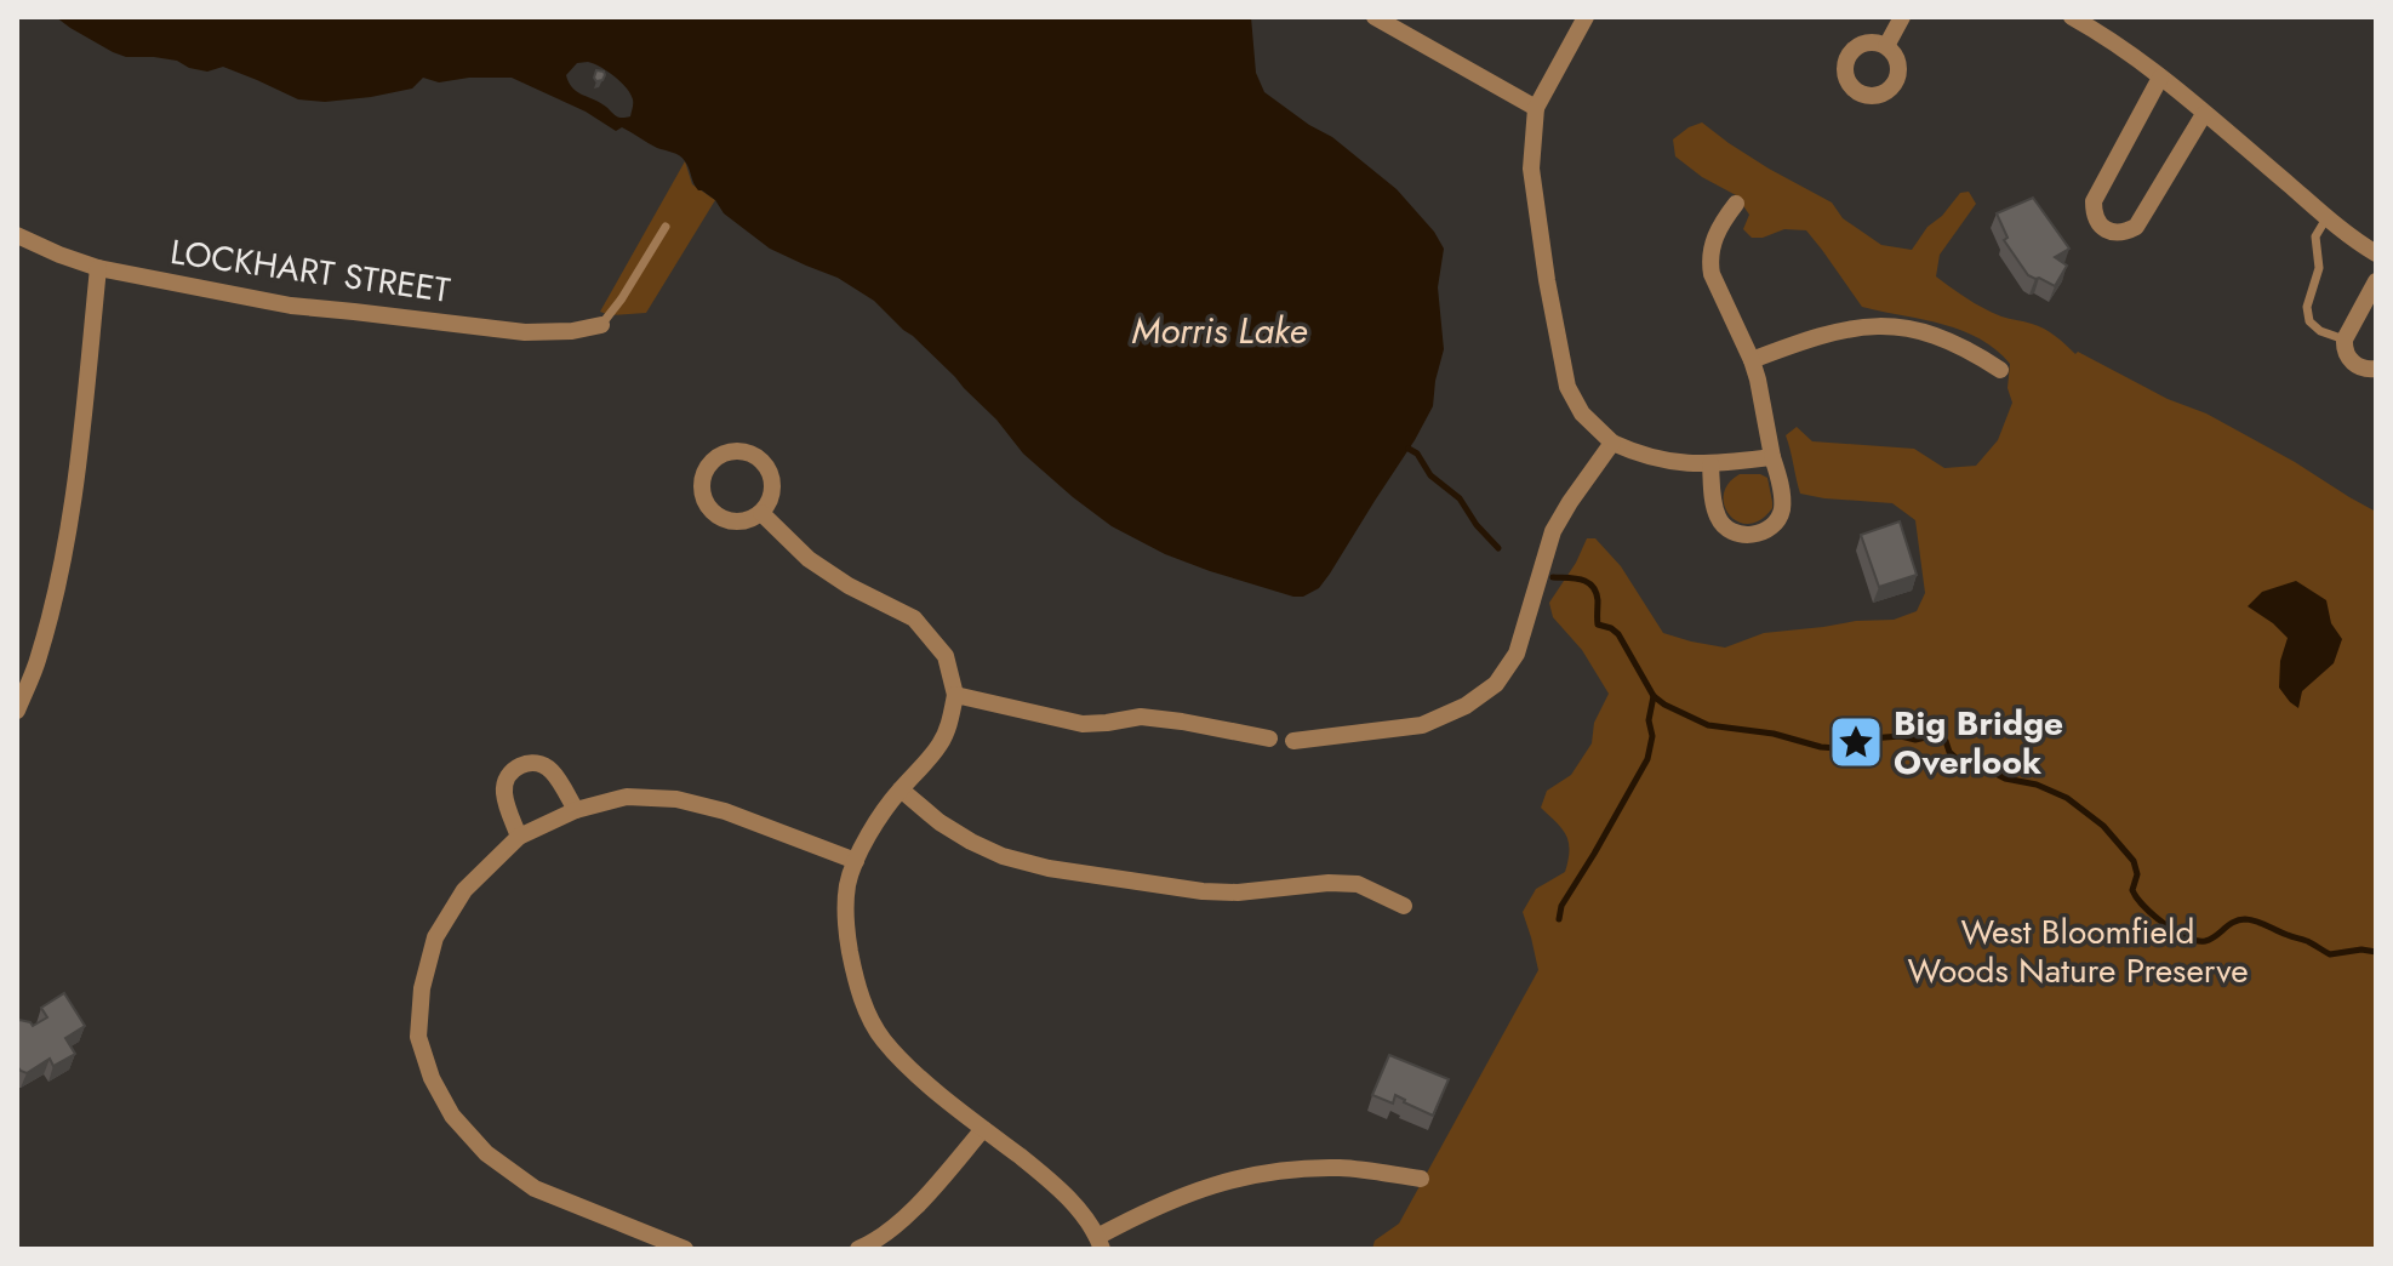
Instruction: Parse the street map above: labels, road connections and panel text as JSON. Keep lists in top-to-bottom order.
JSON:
{
  "streets": {
    "street": ["LOCKHART STREET"]
  },
  "water": ["Morris Lake"],
  "parks": ["West Bloomfield Woods Nature Preserve"],
  "places": {
    "place": ["Big Bridge Overlook"]
  }
}
